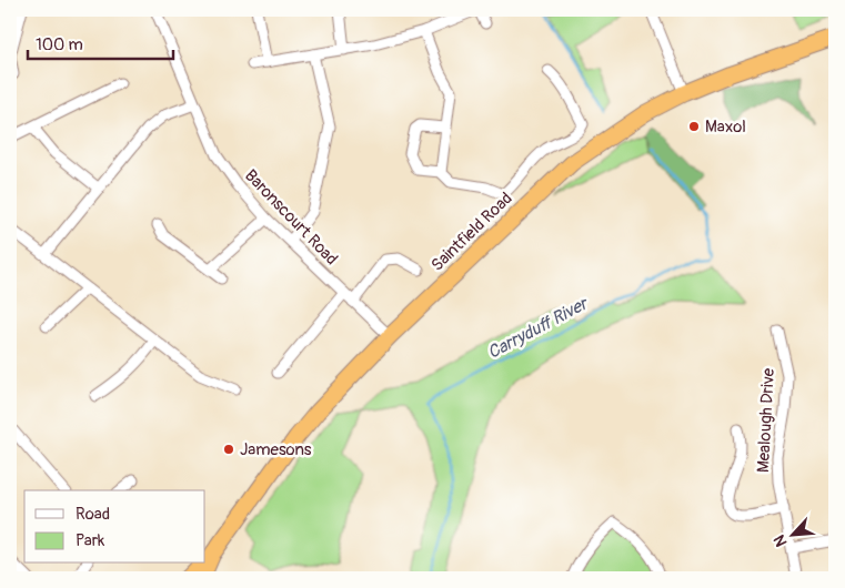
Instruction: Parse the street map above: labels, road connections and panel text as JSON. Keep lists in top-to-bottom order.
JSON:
{
  "streets": {
    "highway": ["Saintfield Road"],
    "street": ["Baronscourt Road", "Mealough Drive"]
  },
  "crossings": [
    ["Baronscourt Road", "Saintfield Road"]
  ],
  "water": ["Carryduff River"],
  "places": ["Maxol", "Jamesons"],
  "legend": ["Road", "Park"],
  "scale_bar": "100 m",
  "north": "bottom left"
}
